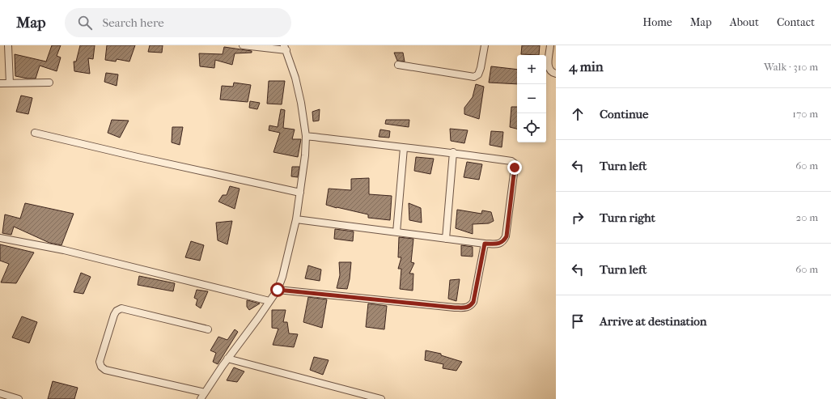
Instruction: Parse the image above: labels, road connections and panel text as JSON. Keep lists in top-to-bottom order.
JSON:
{
  "page": {
    "header": "Map",
    "search": "Search here",
    "nav": [
      "Home",
      "Map",
      "About",
      "Contact"
    ],
    "heading": ["4 min", "Walk · 310 m"],
    "map_buttons": ["+", "−"],
    "list": [
      ["Continue", "170 m"],
      ["Turn left", "60 m"],
      ["Turn right", "20 m"],
      ["Turn left", "60 m"],
      "Arrive at destination"
    ]
  }
}
